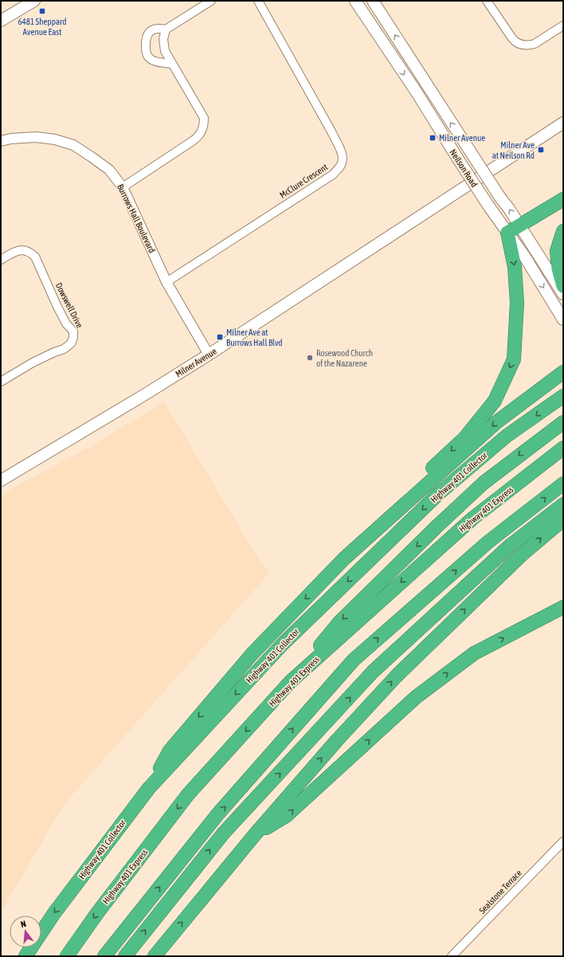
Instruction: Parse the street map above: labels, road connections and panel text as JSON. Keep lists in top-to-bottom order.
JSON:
{
  "streets": {
    "highway": ["Highway 401 Collector", "Highway 401 Express"],
    "main road": ["Neilson Road", "Milner Avenue"],
    "street": [
      "McClure Crescent",
      "Burrows Hall Boulevard",
      "Dowswell Drive",
      "Sealstone Terrace"
    ]
  },
  "crossings": [
    ["McClure Crescent", "Burrows Hall Boulevard"],
    ["Burrows Hall Boulevard", "Milner Avenue"]
  ],
  "places": {
    "transit": [
      "6481 Sheppard Avenue East",
      "Milner Avenue",
      "Milner Ave at Neilson Rd",
      "Milner Ave at Burrows Hall Blvd"
    ],
    "other": ["Rosewood Church of the Nazarene"]
  },
  "north": "top"
}
